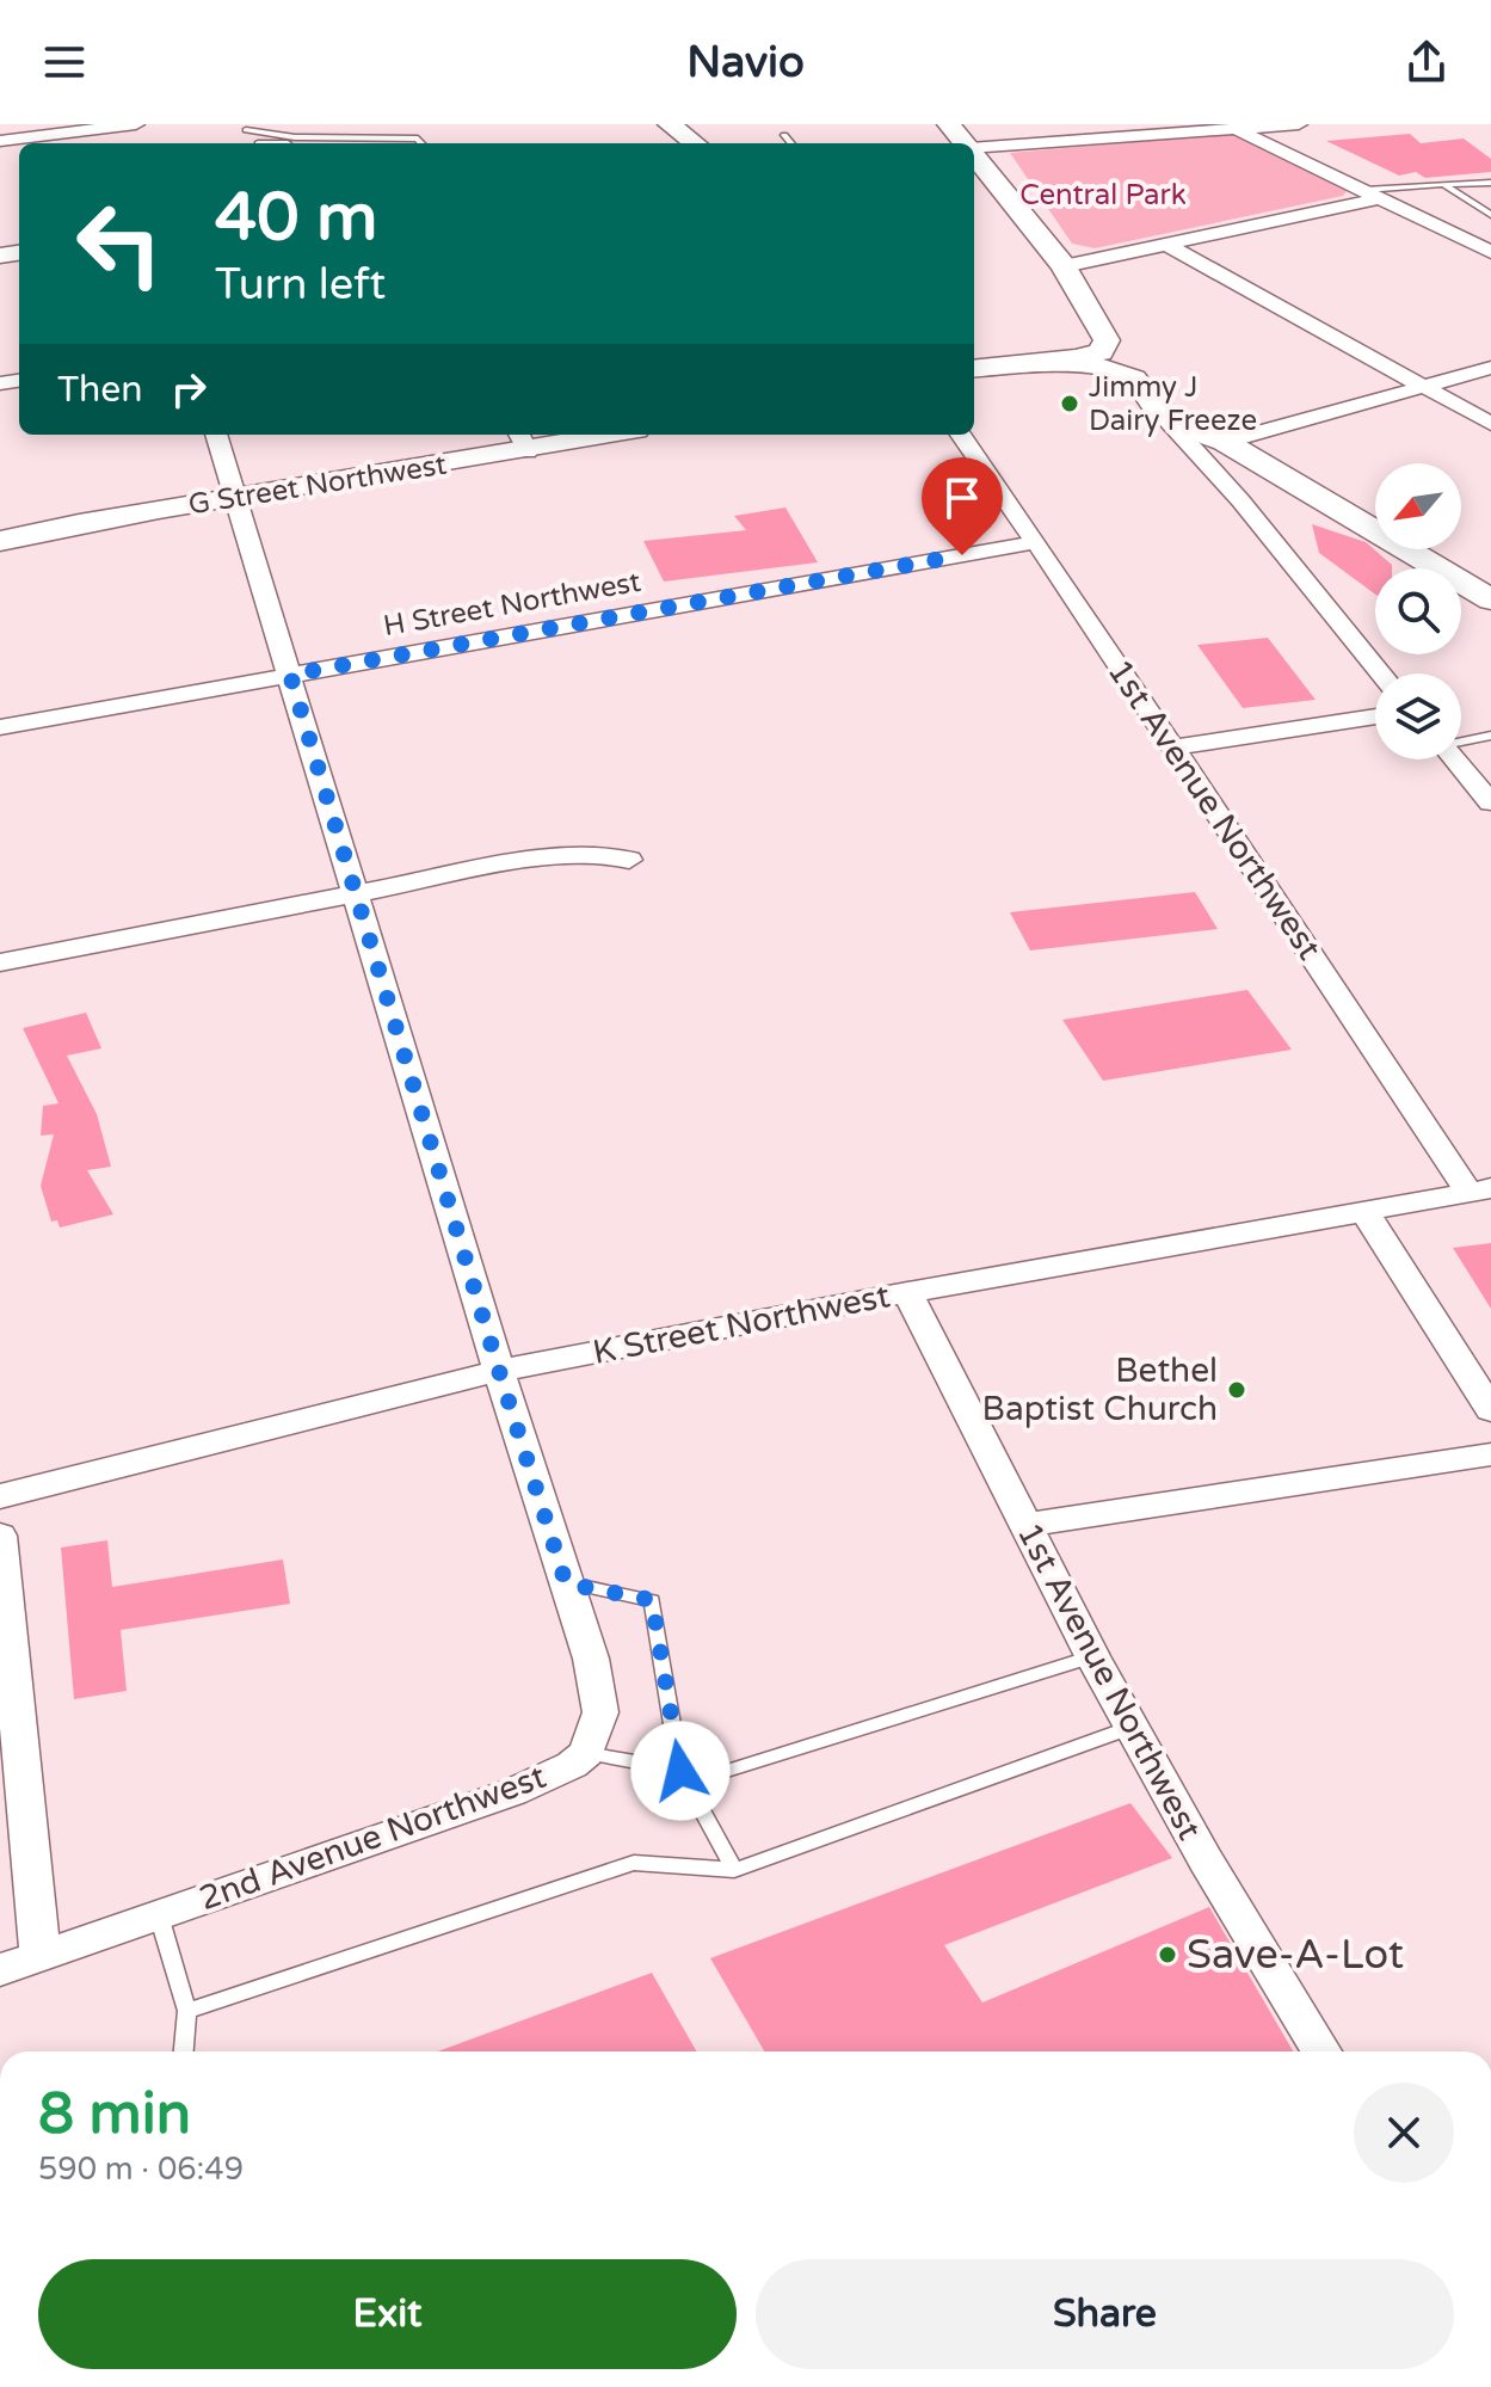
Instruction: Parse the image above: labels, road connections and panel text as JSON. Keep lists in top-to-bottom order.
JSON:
{
  "streets": {
    "main road": ["G Street Northwest"],
    "street": [
      "H Street Northwest",
      "1st Avenue Northwest",
      "K Street Northwest",
      "2nd Avenue Northwest"
    ]
  },
  "crossings": [
    ["G Street Northwest", "2nd Avenue Northwest"],
    ["H Street Northwest", "1st Avenue Northwest"],
    ["H Street Northwest", "2nd Avenue Northwest"],
    ["1st Avenue Northwest", "K Street Northwest"],
    ["K Street Northwest", "2nd Avenue Northwest"]
  ],
  "parks": ["Central Park"],
  "places": ["Jimmy J Dairy Freeze", "Bethel Baptist Church", "Save-A-Lot"],
  "north": "bottom left",
  "page": {
    "header": "Navio",
    "turn": ["40 m", "Turn left"],
    "then": "Then",
    "heading": ["8 min", "590 m · 06:49"],
    "buttons": ["Exit", "Share"]
  }
}
